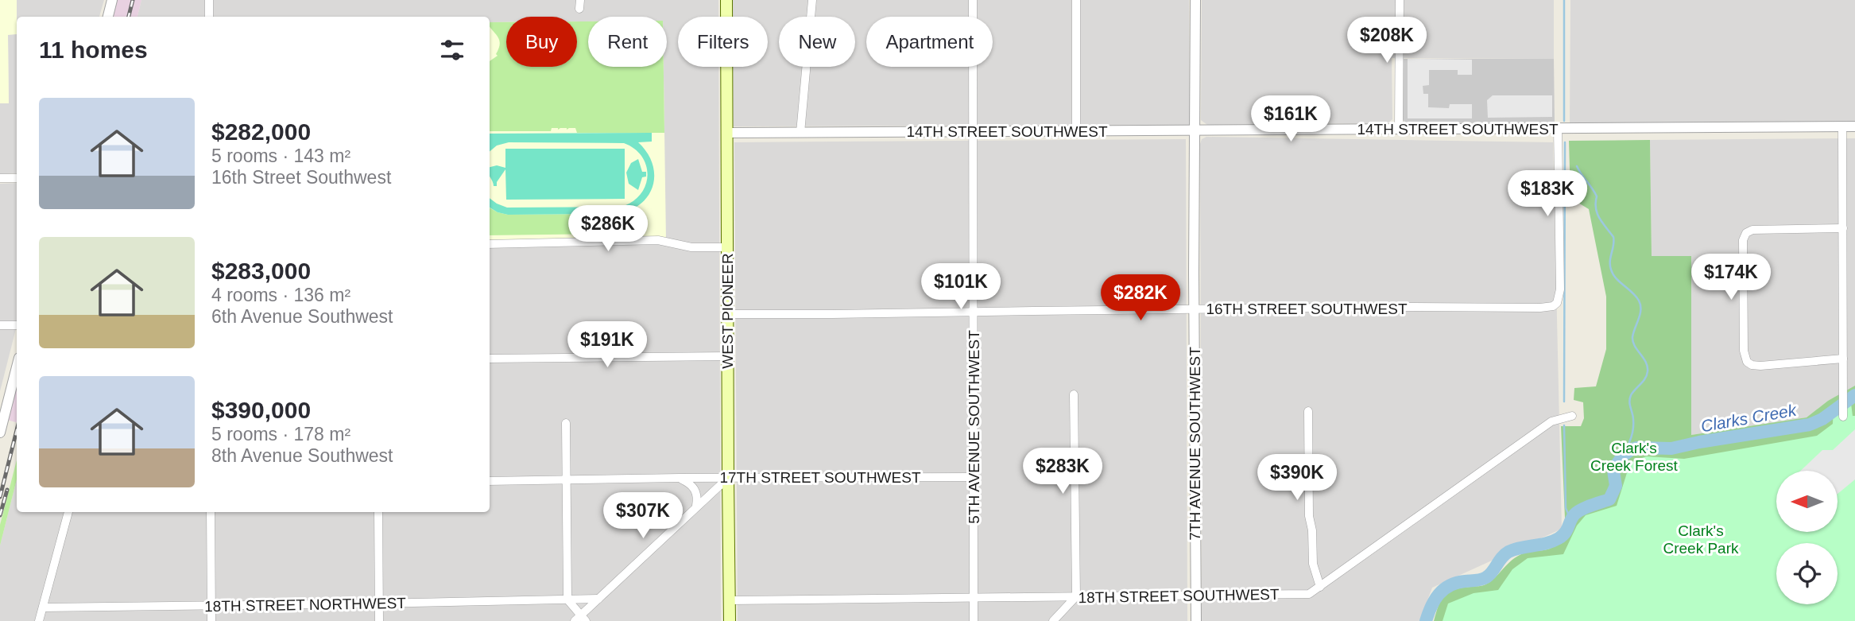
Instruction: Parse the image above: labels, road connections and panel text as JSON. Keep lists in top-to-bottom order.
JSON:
{
  "streets": {
    "main road": ["WEST PIONEER"],
    "street": [
      "14TH STREET SOUTHWEST",
      "16TH STREET SOUTHWEST",
      "5TH AVENUE SOUTHWEST",
      "7TH AVENUE SOUTHWEST",
      "17TH STREET SOUTHWEST",
      "18TH STREET SOUTHWEST",
      "18TH STREET NORTHWEST"
    ]
  },
  "crossings": [
    ["14TH STREET SOUTHWEST", "16TH STREET SOUTHWEST"],
    ["14TH STREET SOUTHWEST", "WEST PIONEER"],
    ["14TH STREET SOUTHWEST", "5TH AVENUE SOUTHWEST"],
    ["14TH STREET SOUTHWEST", "7TH AVENUE SOUTHWEST"],
    ["16TH STREET SOUTHWEST", "WEST PIONEER"],
    ["16TH STREET SOUTHWEST", "5TH AVENUE SOUTHWEST"],
    ["16TH STREET SOUTHWEST", "7TH AVENUE SOUTHWEST"],
    ["WEST PIONEER", "17TH STREET SOUTHWEST"],
    ["WEST PIONEER", "18TH STREET SOUTHWEST"],
    ["5TH AVENUE SOUTHWEST", "17TH STREET SOUTHWEST"],
    ["5TH AVENUE SOUTHWEST", "18TH STREET SOUTHWEST"],
    ["7TH AVENUE SOUTHWEST", "18TH STREET SOUTHWEST"]
  ],
  "water": ["Clarks Creek"],
  "parks": ["Clark's Creek Forest", "Clark's Creek Park"],
  "north": "left",
  "page": {
    "price": [
      "$208K",
      "$161K",
      "$183K",
      "$286K",
      "$174K",
      "$101K",
      "$282K",
      "$191K",
      "$283K",
      "$390K",
      "$307K"
    ],
    "chip": [
      "Buy",
      "Rent",
      "Filters",
      "New",
      "Apartment"
    ],
    "heading": "11 homes",
    "list": [
      {
        "name": "$282,000",
        "note": "5 rooms · 143 m² · 16th Street Southwest"
      },
      {
        "name": "$283,000",
        "note": "4 rooms · 136 m² · 6th Avenue Southwest"
      },
      {
        "name": "$390,000",
        "note": "5 rooms · 178 m² · 8th Avenue Southwest"
      }
    ]
  }
}
